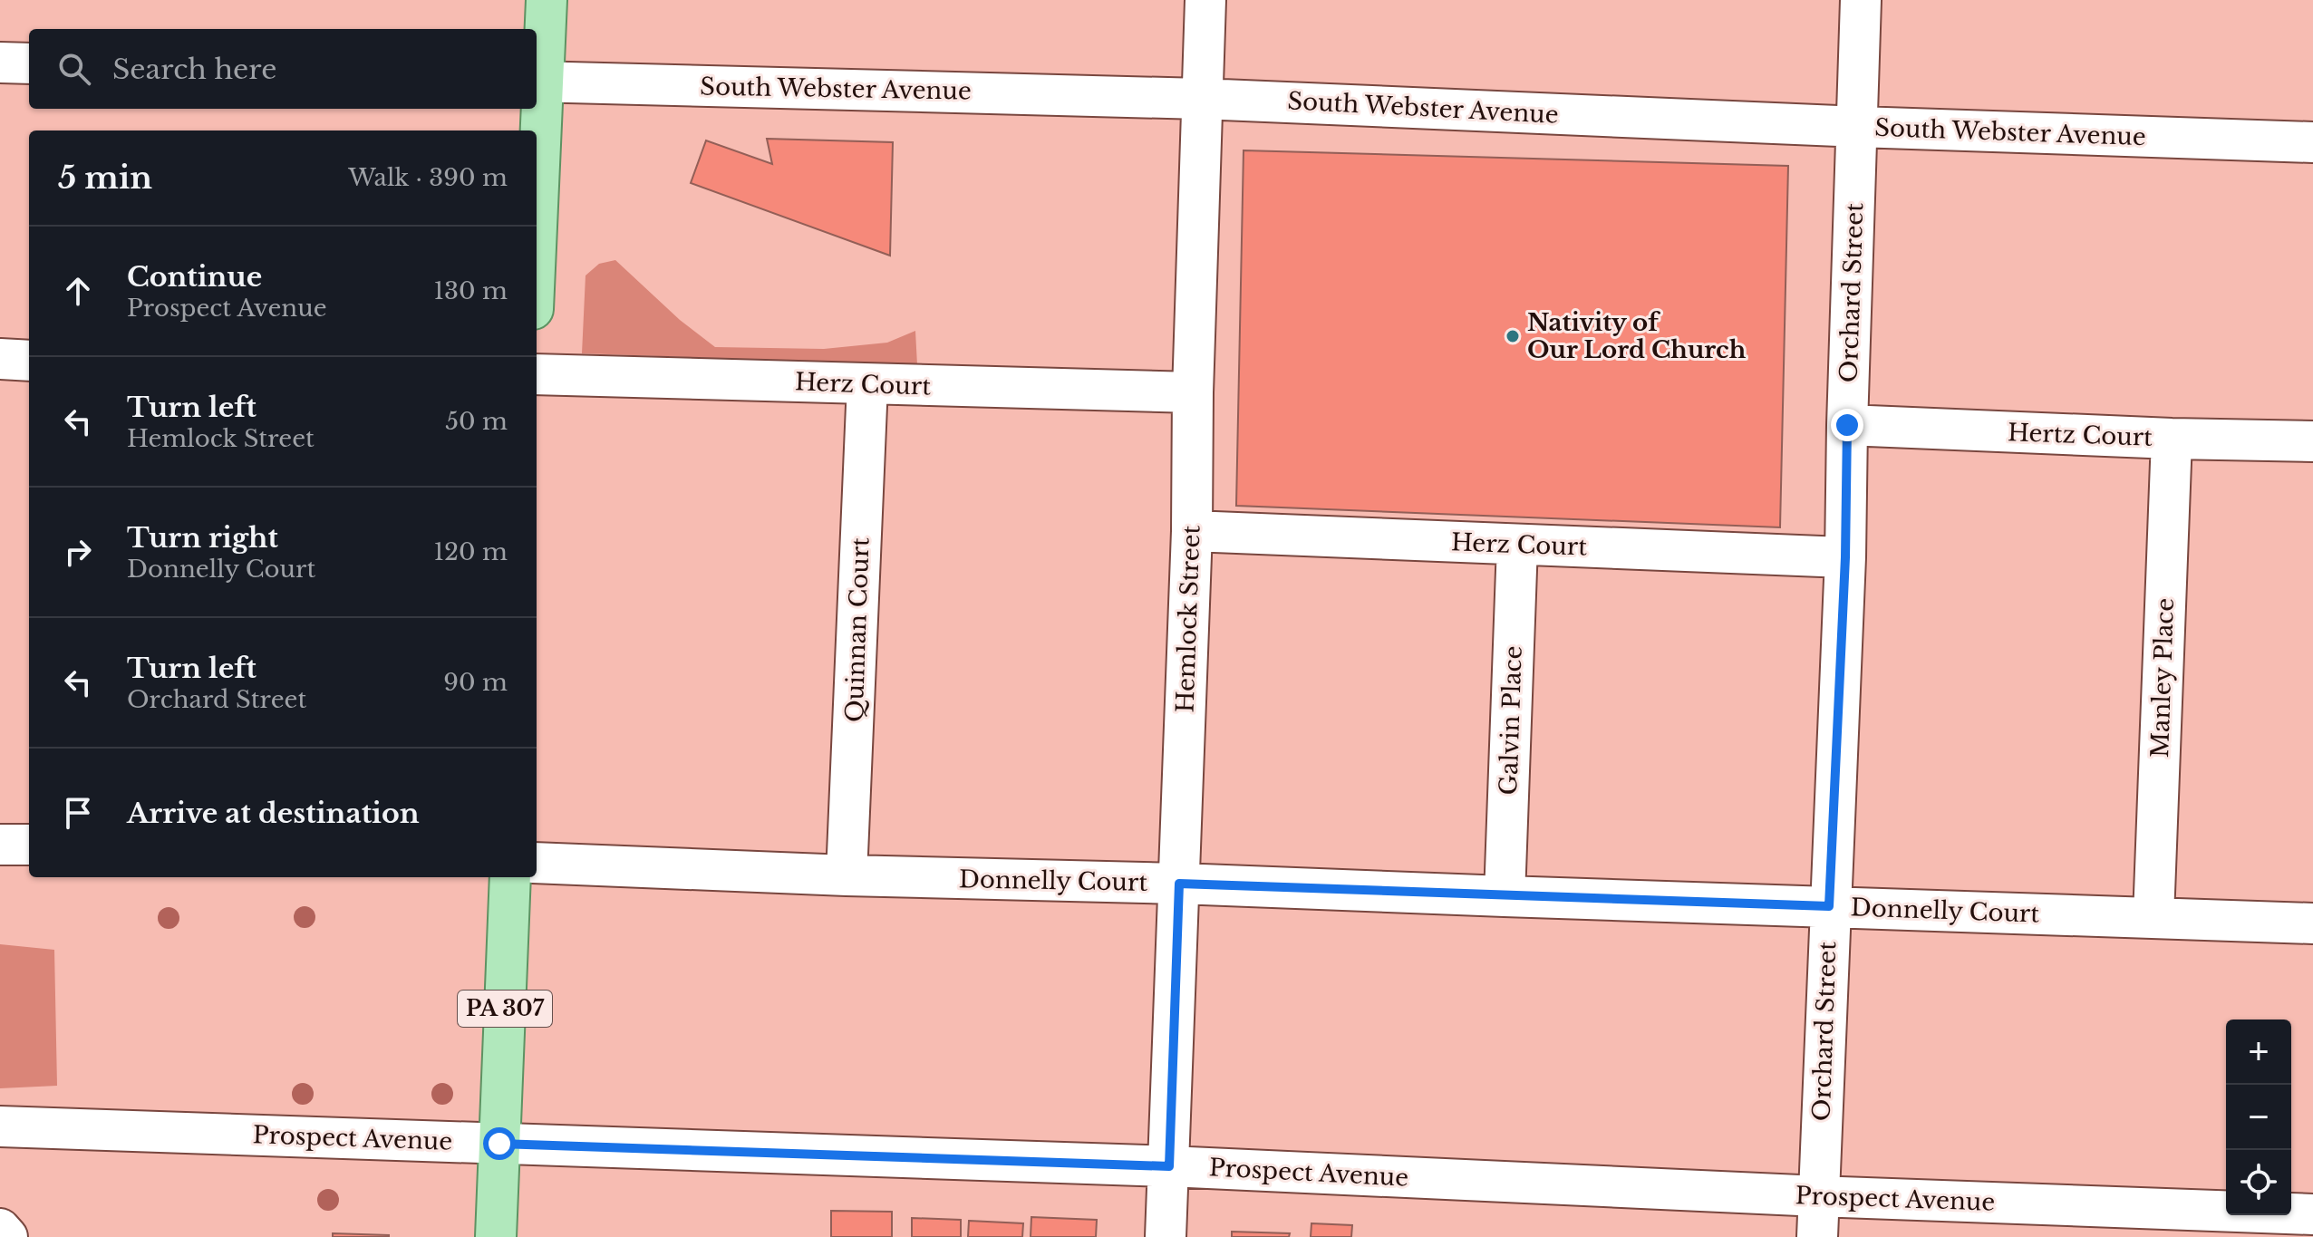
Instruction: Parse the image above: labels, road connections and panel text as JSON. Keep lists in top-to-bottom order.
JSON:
{
  "streets": {
    "main road": ["PA 307"],
    "street": [
      "South Webster Avenue",
      "Orchard Street",
      "Herz Court",
      "Hertz Court",
      "Hemlock Street",
      "Quinnan Court",
      "Manley Place",
      "Galvin Place",
      "Donnelly Court",
      "Prospect Avenue"
    ]
  },
  "crossings": [
    ["South Webster Avenue", "Orchard Street"],
    ["South Webster Avenue", "Hemlock Street"],
    ["Orchard Street", "Herz Court"],
    ["Orchard Street", "Hertz Court"],
    ["Orchard Street", "Donnelly Court"],
    ["Orchard Street", "Prospect Avenue"],
    ["Herz Court", "Hemlock Street"],
    ["Herz Court", "Quinnan Court"],
    ["Herz Court", "Galvin Place"],
    ["Hertz Court", "Manley Place"],
    ["Hemlock Street", "Donnelly Court"],
    ["Hemlock Street", "Prospect Avenue"],
    ["Quinnan Court", "Donnelly Court"],
    ["Manley Place", "Donnelly Court"],
    ["Galvin Place", "Donnelly Court"],
    ["PA 307", "Prospect Avenue"]
  ],
  "places": ["Nativity of Our Lord Church"],
  "page": {
    "search": "Search here",
    "heading": ["5 min", "Walk · 390 m"],
    "list": [
      ["Continue", "Prospect Avenue", "130 m"],
      ["Turn left", "Hemlock Street", "50 m"],
      ["Turn right", "Donnelly Court", "120 m"],
      ["Turn left", "Orchard Street", "90 m"],
      "Arrive at destination"
    ],
    "map_buttons": ["+", "−"]
  }
}
